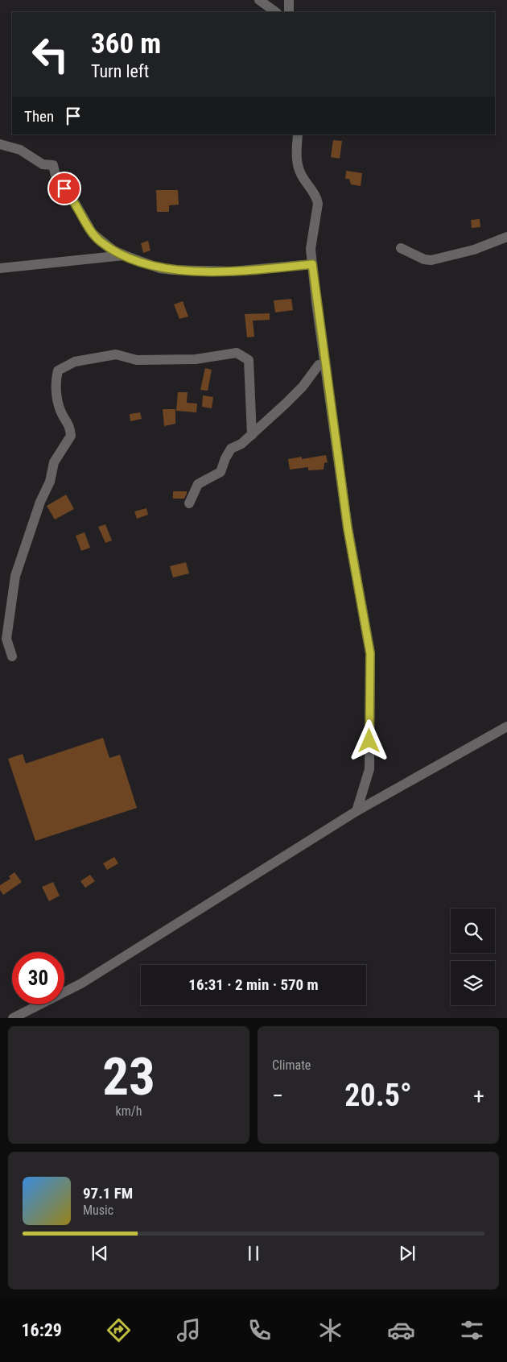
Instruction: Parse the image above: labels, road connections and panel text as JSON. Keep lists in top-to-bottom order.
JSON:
{
  "page": {
    "turn": ["360 m", "Turn left"],
    "then": "Then",
    "limit": "30",
    "trip": "16:31 · 2 min · 570 m",
    "tile": [
      ["23", "km/h"],
      "Climate"
    ],
    "heat": ["−", "20.5°", "+"],
    "song": ["97.1 FM", "Music"],
    "tabs": "16:29"
  }
}
